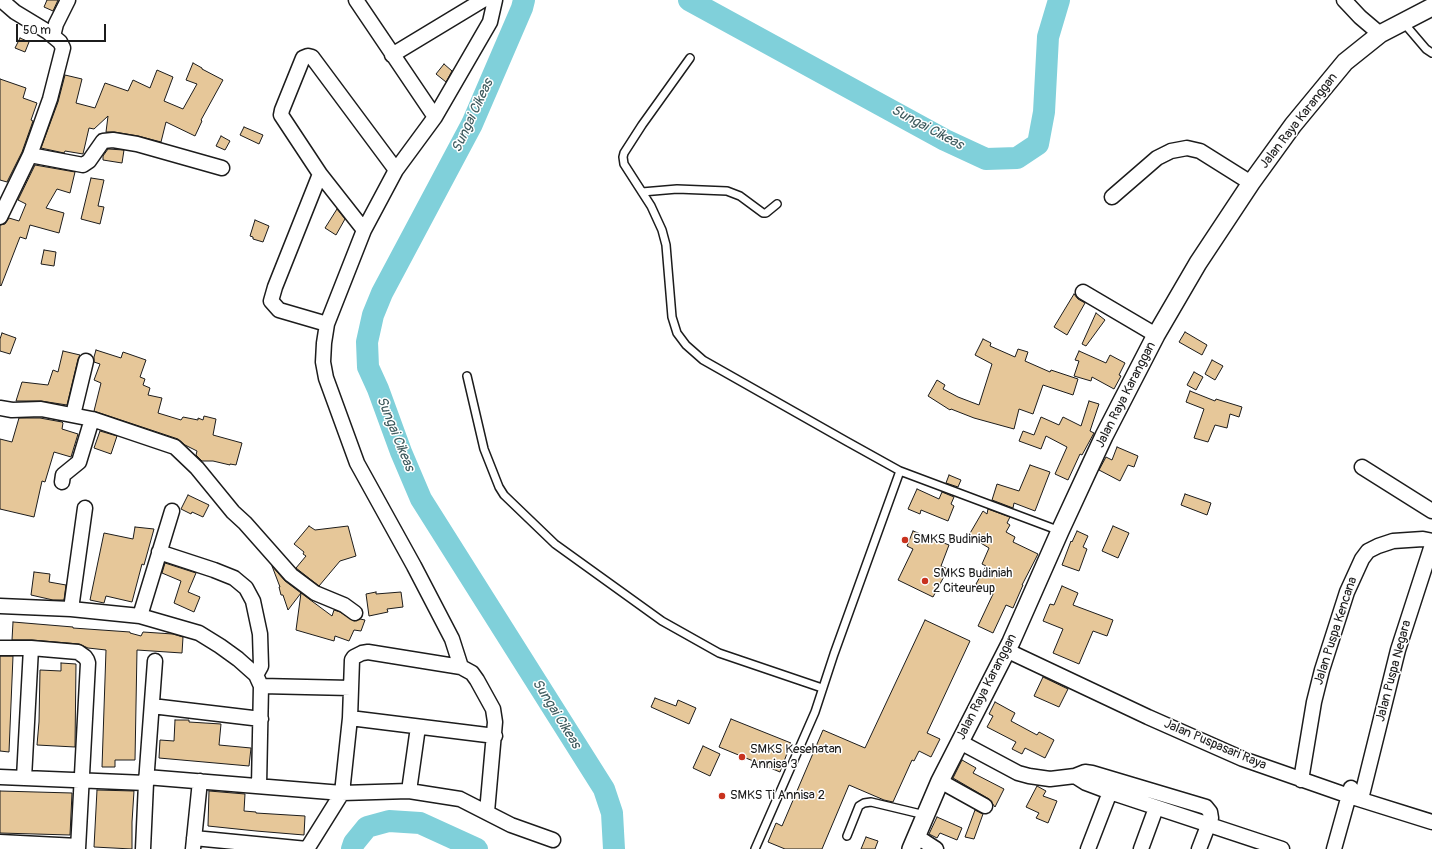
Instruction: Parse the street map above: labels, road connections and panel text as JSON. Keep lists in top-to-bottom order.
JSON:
{
  "streets": {
    "street": [
      "Jalan Raya Karanggan",
      "Jalan Puspa Kencana",
      "Jalan Puspa Negara",
      "Jalan Puspasari Raya"
    ]
  },
  "crossings": [
    ["Jalan Raya Karanggan", "Jalan Puspasari Raya"],
    ["Jalan Puspa Kencana", "Jalan Puspasari Raya"],
    ["Jalan Puspa Negara", "Jalan Puspasari Raya"]
  ],
  "water": ["Sungai Cikeas"],
  "places": [
    "SMKS Budiniah",
    "SMKS Budiniah 2 Citeureup",
    "SMKS Kesehatan Annisa 3",
    "SMKS Ti Annisa 2"
  ],
  "scale_bar": "50 m"
}
